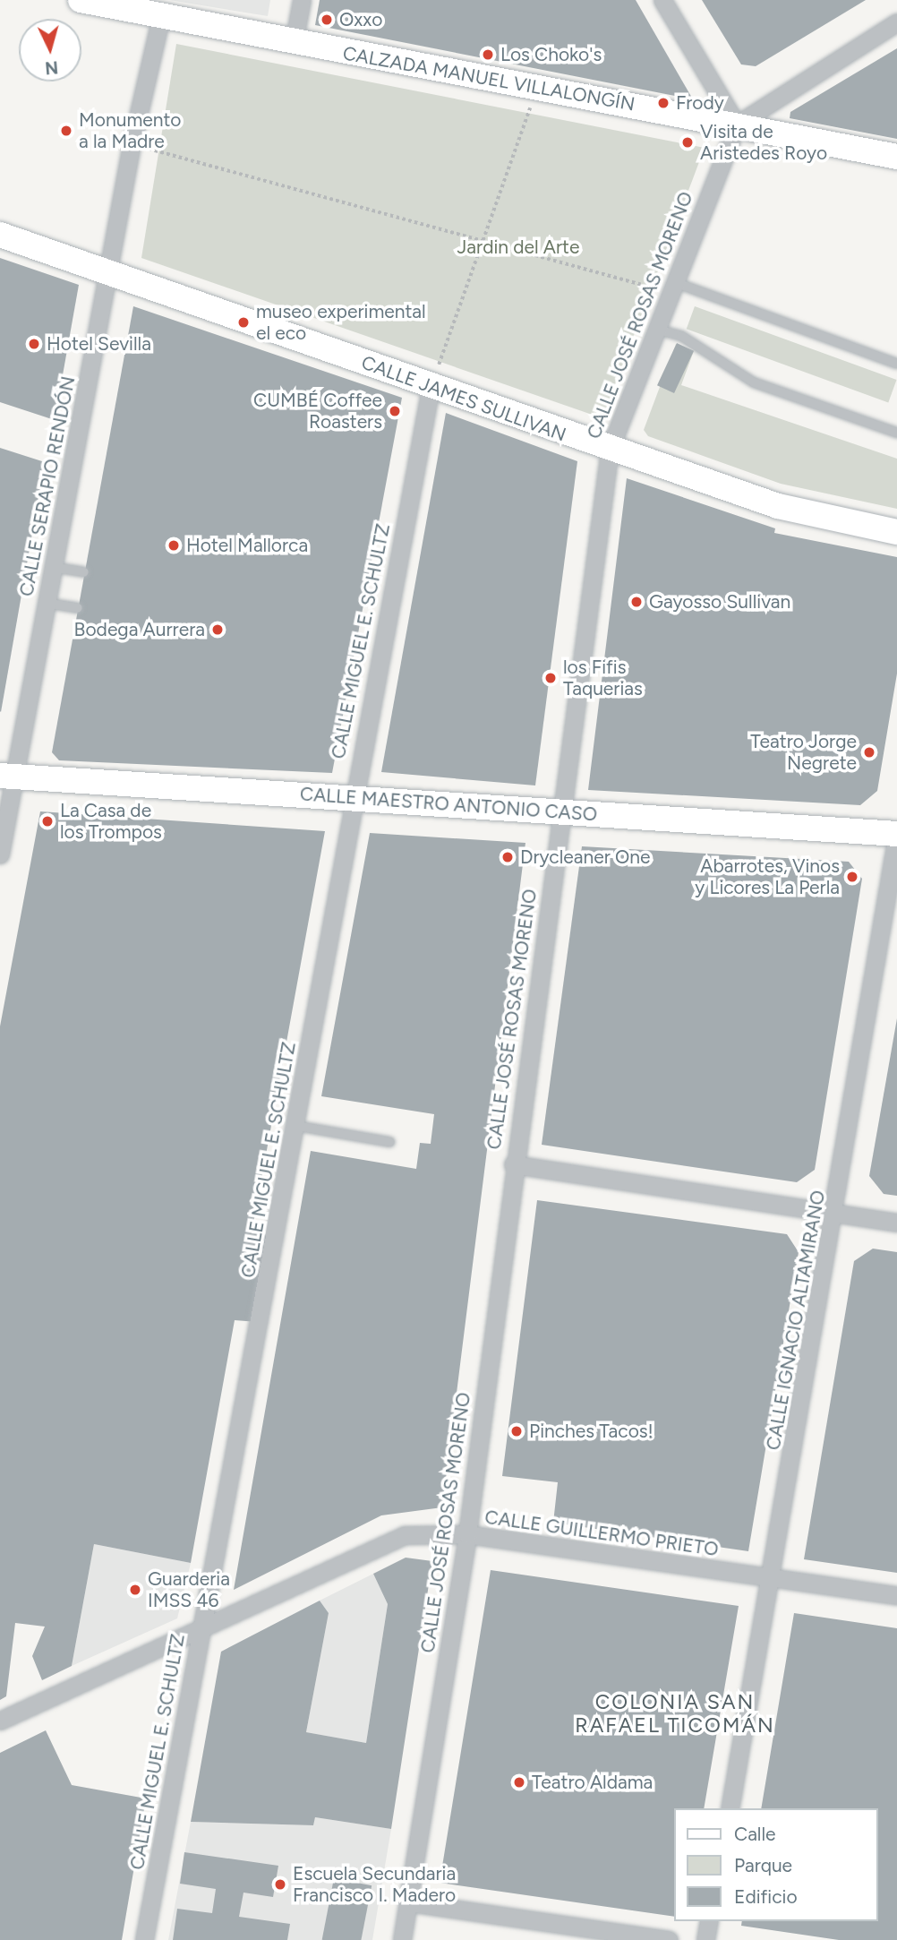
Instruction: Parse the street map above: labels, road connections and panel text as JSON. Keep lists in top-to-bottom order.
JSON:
{
  "streets": {
    "main road": ["CALZADA MANUEL VILLALONGÍN", "CALLE JAMES SULLIVAN", "CALLE MAESTRO ANTONIO CASO"],
    "street": [
      "CALLE JOSÉ ROSAS MORENO",
      "CALLE SERAPIO RENDÓN",
      "CALLE MIGUEL E. SCHULTZ",
      "CALLE IGNACIO ALTAMIRANO",
      "CALLE GUILLERMO PRIETO"
    ]
  },
  "crossings": [
    ["CALZADA MANUEL VILLALONGÍN", "CALLE JOSÉ ROSAS MORENO"],
    ["CALZADA MANUEL VILLALONGÍN", "CALLE SERAPIO RENDÓN"],
    ["CALLE JOSÉ ROSAS MORENO", "CALLE JAMES SULLIVAN"],
    ["CALLE JOSÉ ROSAS MORENO", "CALLE MAESTRO ANTONIO CASO"],
    ["CALLE JOSÉ ROSAS MORENO", "CALLE GUILLERMO PRIETO"],
    ["CALLE JAMES SULLIVAN", "CALLE SERAPIO RENDÓN"],
    ["CALLE JAMES SULLIVAN", "CALLE MIGUEL E. SCHULTZ"],
    ["CALLE SERAPIO RENDÓN", "CALLE MAESTRO ANTONIO CASO"],
    ["CALLE MIGUEL E. SCHULTZ", "CALLE MAESTRO ANTONIO CASO"],
    ["CALLE MIGUEL E. SCHULTZ", "CALLE GUILLERMO PRIETO"],
    ["CALLE MAESTRO ANTONIO CASO", "CALLE IGNACIO ALTAMIRANO"],
    ["CALLE IGNACIO ALTAMIRANO", "CALLE GUILLERMO PRIETO"]
  ],
  "districts": ["COLONIA SAN RAFAEL TICOMÁN"],
  "parks": ["Jardin del Arte"],
  "places": [
    "Oxxo",
    "Los Choko's",
    "Frody",
    "Monumento a la Madre",
    "Visita de Aristedes Royo",
    "museo experimental el eco",
    "Hotel Sevilla",
    "CUMBÉ Coffee Roasters",
    "Hotel Mallorca",
    "Gayosso Sullivan",
    "Bodega Aurrera",
    "los Fifis Taquerias",
    "Teatro Jorge Negrete",
    "La Casa de los Trompos",
    "Drycleaner One",
    "Abarrotes, Vinos y Licores La Perla",
    "Pinches Tacos!",
    "Guarderia IMSS 46",
    "Teatro Aldama",
    "Escuela Secundaria Francisco I. Madero"
  ],
  "legend": ["Calle", "Parque", "Edificio"],
  "north": "bottom"
}
